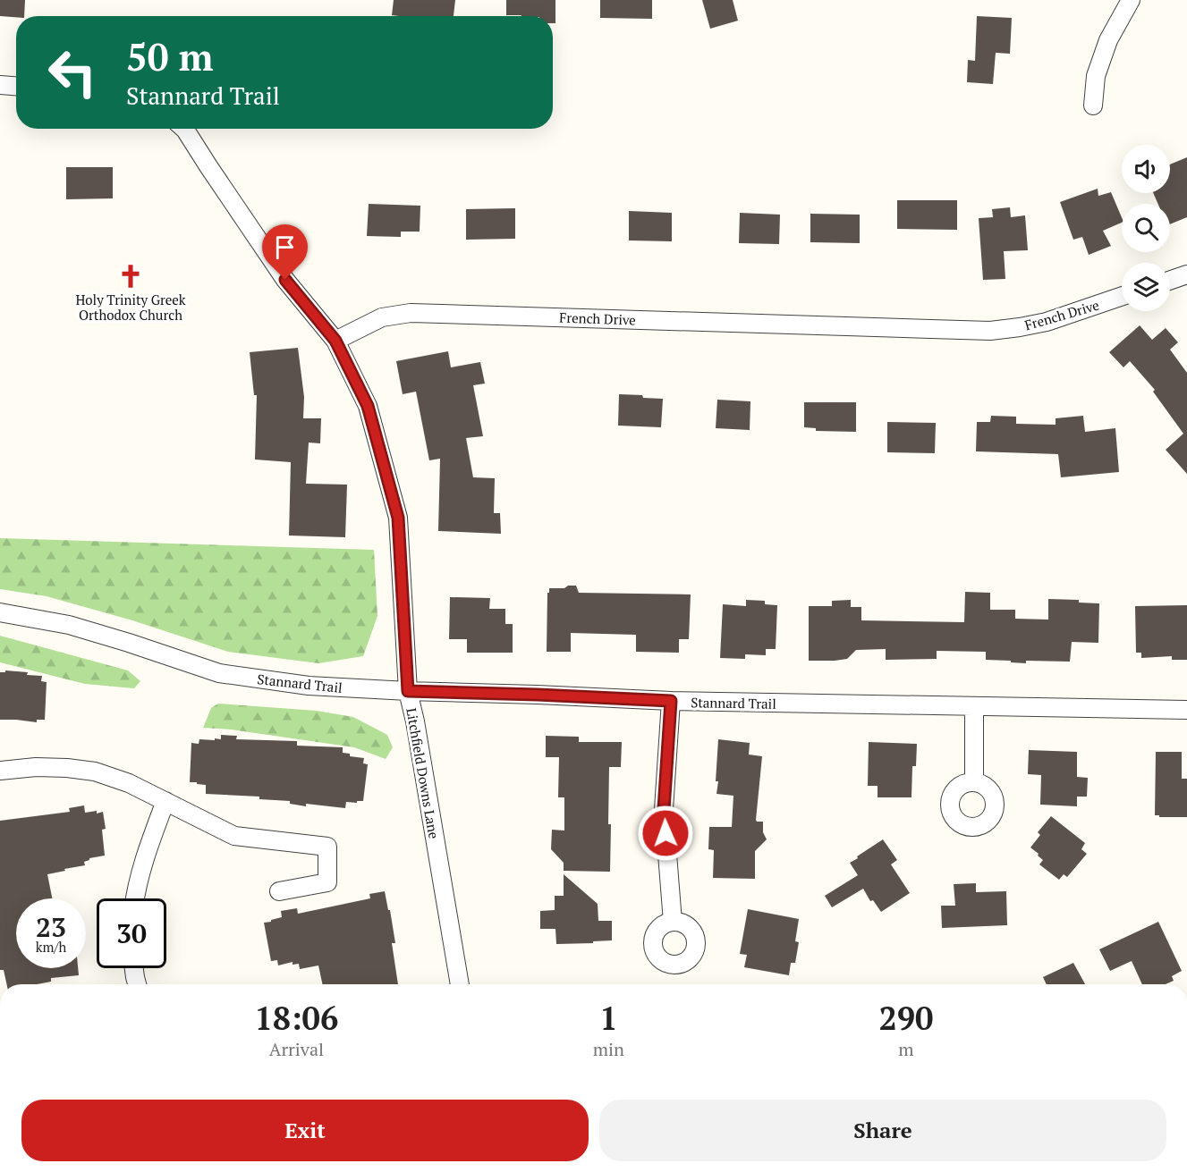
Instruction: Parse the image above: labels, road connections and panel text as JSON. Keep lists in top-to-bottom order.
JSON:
{
  "streets": {
    "street": ["French Drive", "Stannard Trail", "Litchfield Downs Lane"]
  },
  "crossings": [
    ["French Drive", "Litchfield Downs Lane"],
    ["Stannard Trail", "Litchfield Downs Lane"]
  ],
  "places": {
    "church": ["Holy Trinity Greek Orthodox Church"]
  },
  "page": {
    "turn": ["50 m", "Stannard Trail"],
    "speed": "23 km/h",
    "limit": "30",
    "eta": [
      "18:06",
      "Arrival",
      "1",
      "min",
      "290",
      "m"
    ],
    "buttons": ["Exit", "Share"]
  }
}
